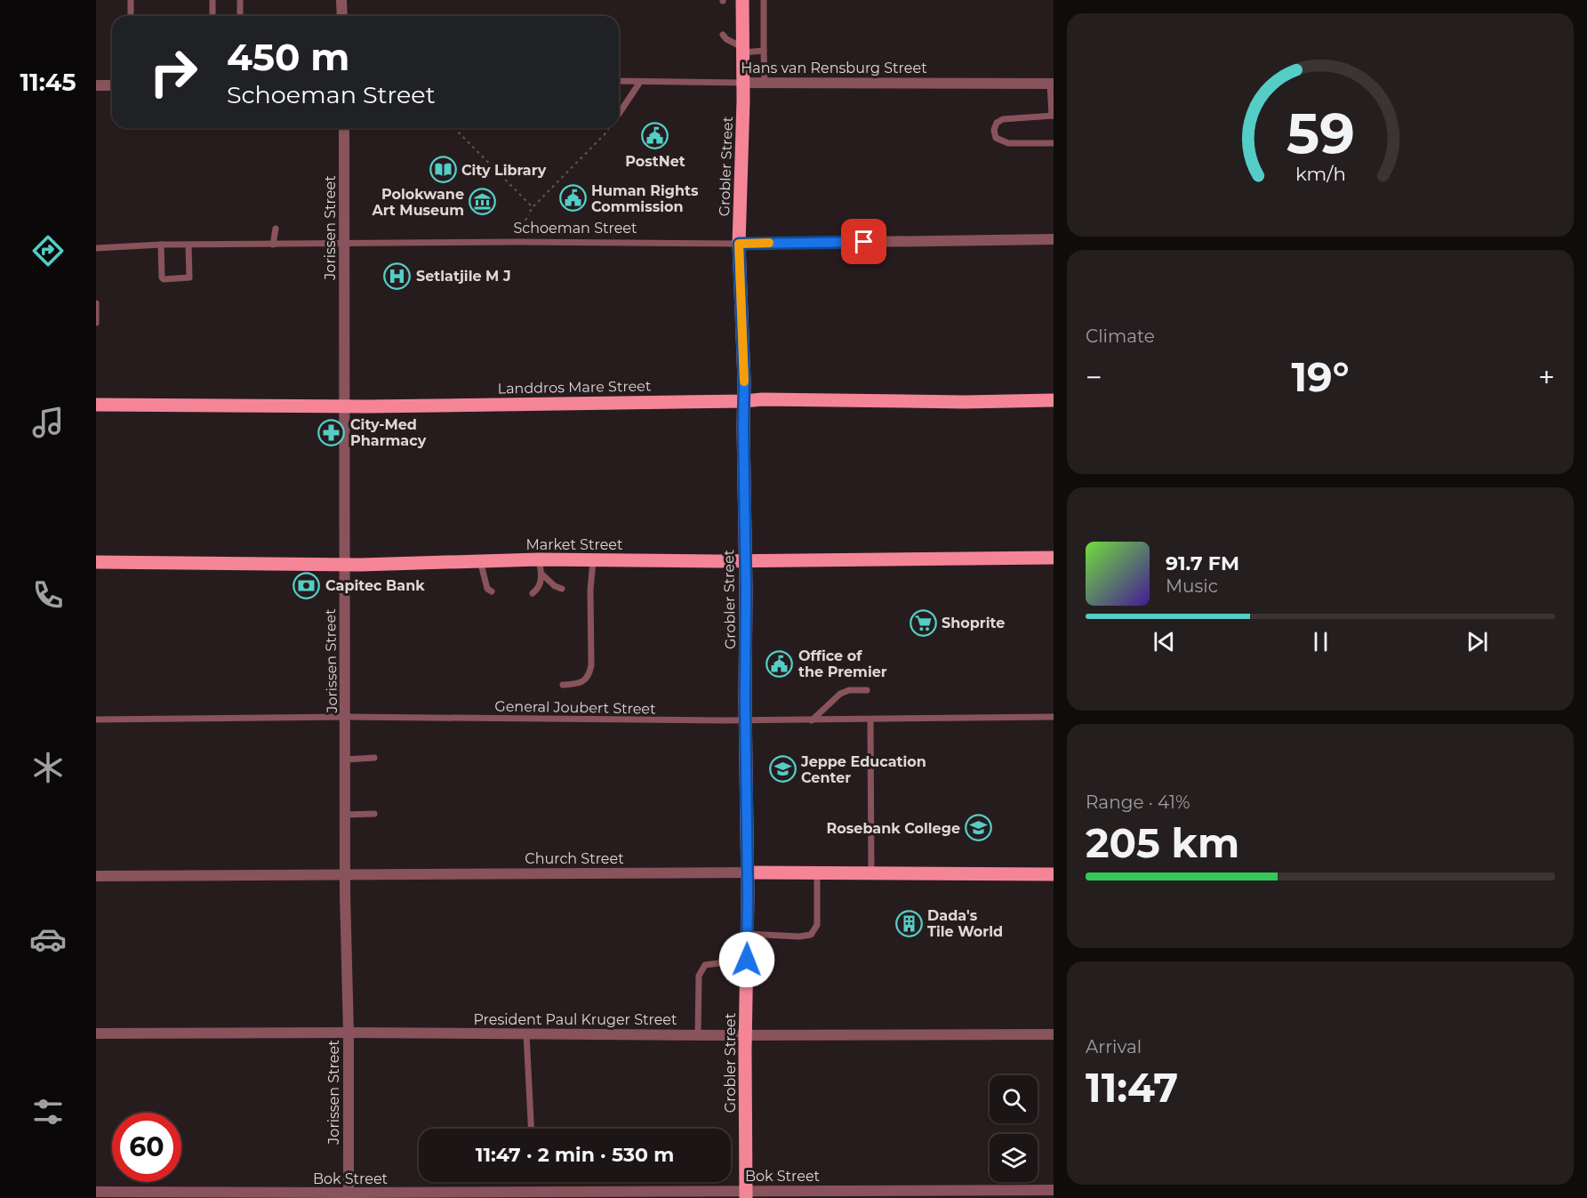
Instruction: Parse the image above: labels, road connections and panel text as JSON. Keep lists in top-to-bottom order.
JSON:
{
  "streets": {
    "main road": [
      "Grobler Street",
      "Landdros Mare Street",
      "Market Street",
      "Church Street"
    ],
    "street": [
      "Hans van Rensburg Street",
      "Jorissen Street",
      "Schoeman Street",
      "President Paul Kruger Street",
      "Bok Street"
    ],
    "lane": ["General Joubert Street"]
  },
  "crossings": [
    ["Hans van Rensburg Street", "Grobler Street"],
    ["Grobler Street", "Schoeman Street"],
    ["Grobler Street", "Landdros Mare Street"],
    ["Grobler Street", "Market Street"],
    ["Grobler Street", "General Joubert Street"],
    ["Grobler Street", "Church Street"],
    ["Grobler Street", "President Paul Kruger Street"],
    ["Grobler Street", "Bok Street"],
    ["Jorissen Street", "Schoeman Street"],
    ["Jorissen Street", "Landdros Mare Street"],
    ["Jorissen Street", "Market Street"],
    ["Jorissen Street", "General Joubert Street"],
    ["Jorissen Street", "Church Street"],
    ["Jorissen Street", "President Paul Kruger Street"],
    ["Jorissen Street", "Bok Street"]
  ],
  "places": {
    "public building": ["PostNet", "Human Rights Commission", "Office of the Premier"],
    "library": ["City Library"],
    "museum": ["Polokwane Art Museum"],
    "hospital": ["Setlatjile M J"],
    "pharmacy": ["City-Med Pharmacy"],
    "bank": ["Capitec Bank"],
    "supermarket": ["Shoprite"],
    "school or university": ["Jeppe Education Center", "Rosebank College"],
    "building": ["Dada's Tile World"]
  },
  "page": {
    "tabs": "11:45",
    "turn": ["450 m", "Schoeman Street"],
    "tile": [
      "Climate",
      ["Range · 41%", "205 km"],
      ["Arrival", "11:47"]
    ],
    "heat": ["−", "19°", "+"],
    "song": ["91.7 FM", "Music"],
    "limit": "60",
    "trip": "11:47 · 2 min · 530 m",
    "gauge": ["59", "km/h"]
  }
}
